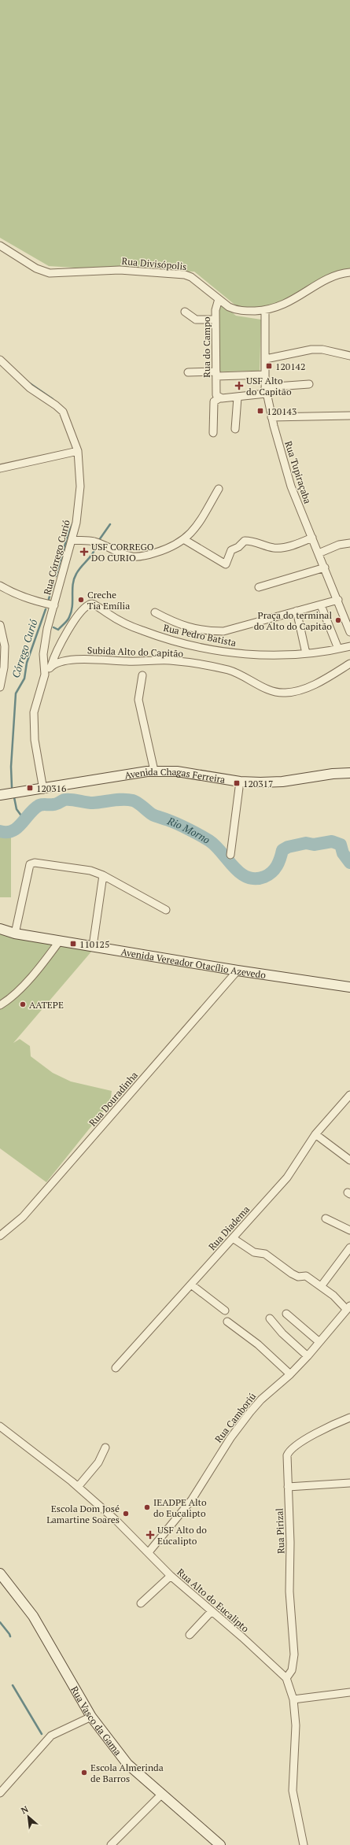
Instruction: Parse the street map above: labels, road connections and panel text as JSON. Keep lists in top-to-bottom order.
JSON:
{
  "streets": {
    "main road": ["Avenida Chagas Ferreira", "Avenida Vereador Otacílio Azevedo", "Rua Vasco da Gama"],
    "street": [
      "Rua Divisópolis",
      "Rua do Campo",
      "Rua Tupiraçaba",
      "Rua Córrego Curió",
      "Rua Pedro Batista",
      "Subida Alto do Capitão",
      "Rua Douradinha",
      "Rua Diadema",
      "Rua Camboriú",
      "Rua Pirizal",
      "Rua Alto do Eucalipto"
    ]
  },
  "crossings": [
    ["Rua Divisópolis", "Rua do Campo"],
    ["Rua Divisópolis", "Rua Tupiraçaba"],
    ["Rua Córrego Curió", "Avenida Chagas Ferreira"],
    ["Rua Pedro Batista", "Subida Alto do Capitão"],
    ["Avenida Vereador Otacílio Azevedo", "Rua Douradinha"],
    ["Rua Camboriú", "Rua Alto do Eucalipto"],
    ["Rua Pirizal", "Rua Alto do Eucalipto"]
  ],
  "water": ["Córrego Curió", "Rio Morno"],
  "places": {
    "transit": [
      "120142",
      "120143",
      "120317",
      "120316",
      "110125"
    ],
    "health": ["USF Alto do Capitão", "USF CORREGO DO CURIO", "USF Alto do Eucalipto"],
    "other": [
      "Creche Tia Emília",
      "Praça do terminal do Alto do Capitão",
      "AATEPE",
      "IEADPE Alto do Eucalipto",
      "Escola Dom José Lamartine Soares",
      "Escola Almerinda de Barros"
    ]
  },
  "north": "top left"
}
